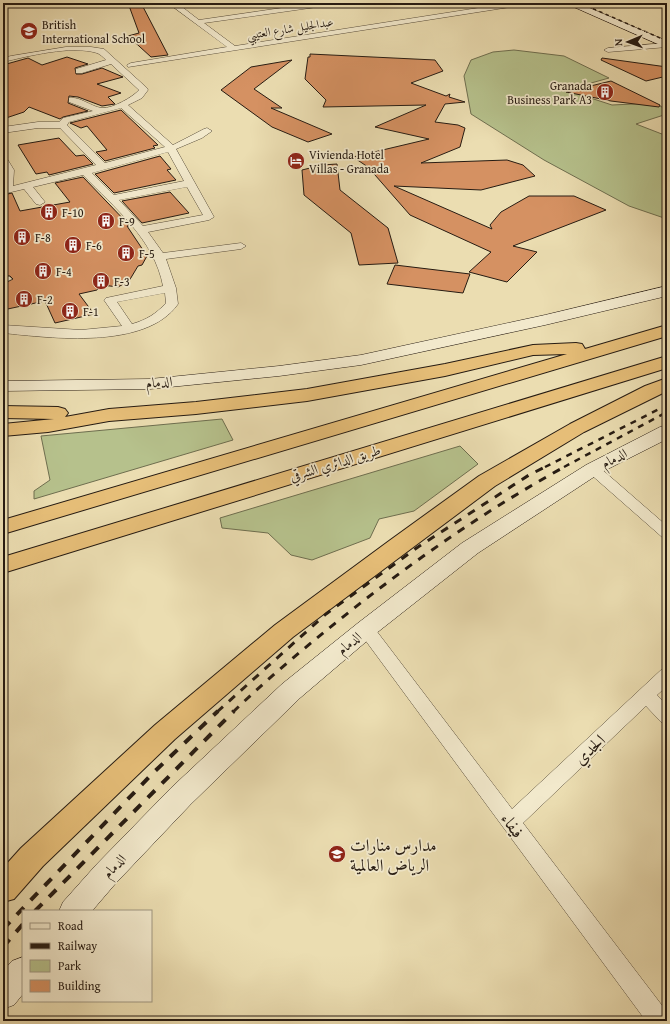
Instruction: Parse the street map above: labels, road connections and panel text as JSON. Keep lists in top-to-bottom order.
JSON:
{
  "streets": {
    "highway": ["طريق الدائري الشرقي"],
    "street": [
      "عبدالجليل شارع العتيبي",
      "الدمام",
      "الجدي",
      "فيفاء"
    ]
  },
  "crossings": [
    ["الدمام", "فيفاء"],
    ["الجدي", "فيفاء"]
  ],
  "places": {
    "school or university": ["British International School", "مدارس منارات الرياض العالمية"],
    "building": [
      "Granada Business Park A3",
      "F-10",
      "F-9",
      "F-8",
      "F-6",
      "F-5",
      "F-4",
      "F-3",
      "F-2",
      "F-1"
    ],
    "hotel": ["Vivienda Hotel Villas - Granada"]
  },
  "legend": [
    "Road",
    "Railway",
    "Park",
    "Building"
  ],
  "north": "left"
}
